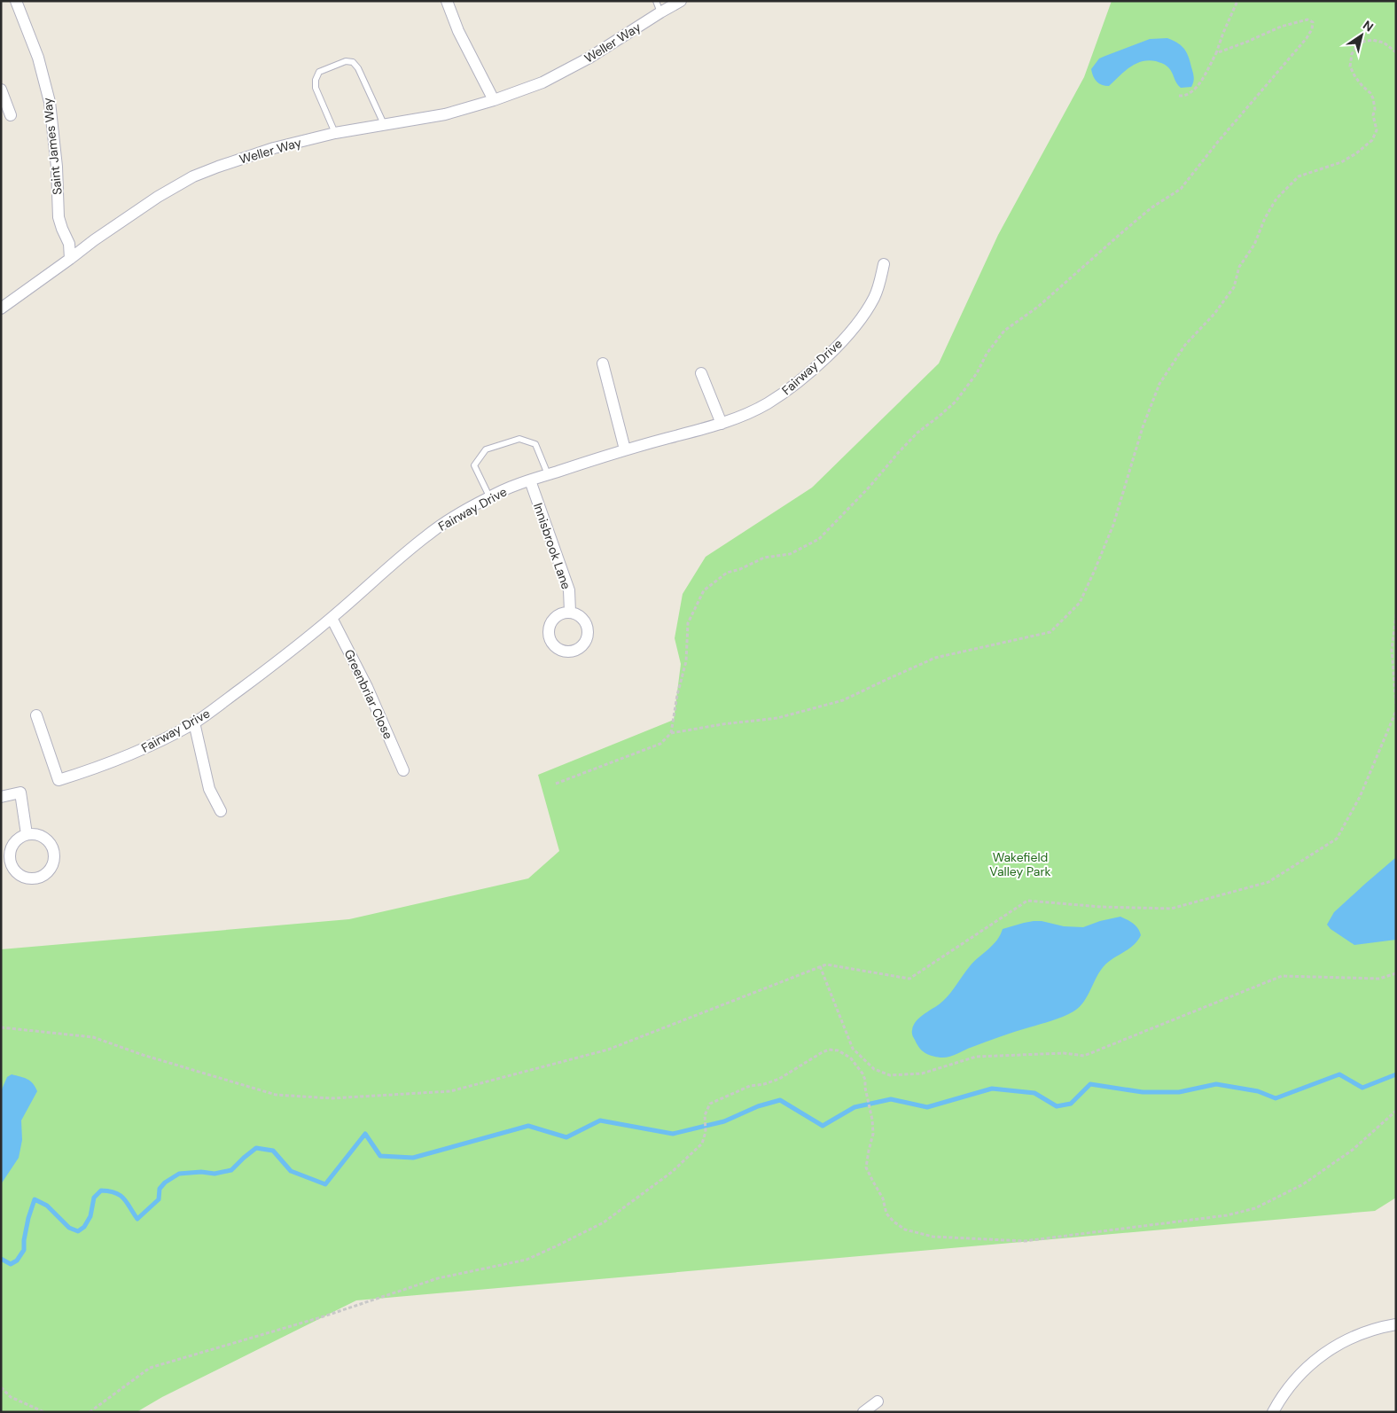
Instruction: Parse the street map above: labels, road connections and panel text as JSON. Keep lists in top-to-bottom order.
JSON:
{
  "streets": {
    "street": [
      "Weller Way",
      "Saint James Way",
      "Fairway Drive",
      "Innisbrook Lane",
      "Greenbriar Close"
    ]
  },
  "crossings": [
    ["Weller Way", "Saint James Way"],
    ["Fairway Drive", "Innisbrook Lane"],
    ["Fairway Drive", "Greenbriar Close"]
  ],
  "parks": ["Wakefield Valley Park"],
  "north": "top right"
}
